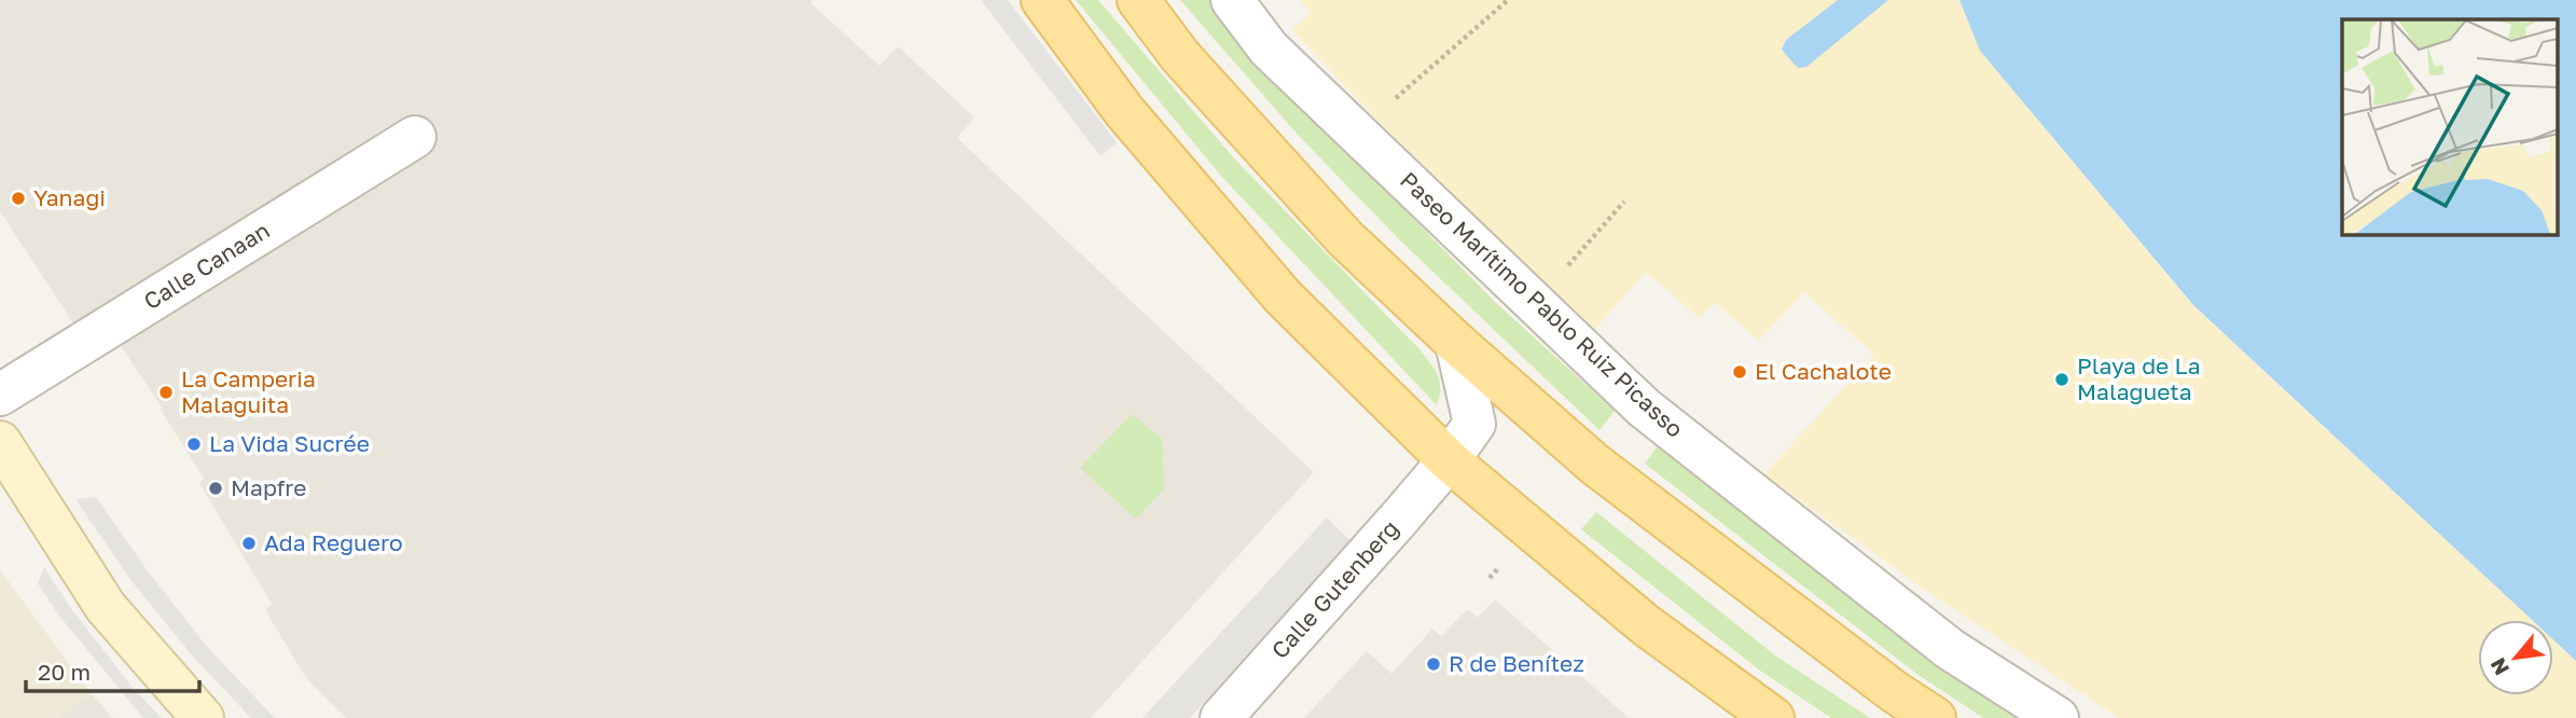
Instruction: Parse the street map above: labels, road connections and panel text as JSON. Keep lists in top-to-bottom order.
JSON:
{
  "streets": {
    "street": ["Calle Canaan", "Paseo Marítimo Pablo Ruiz Picasso", "Calle Gutenberg"]
  },
  "places": [
    "Yanagi",
    "El Cachalote",
    "Playa de La Malagueta",
    "La Camperia Malaguita",
    "La Vida Sucrée",
    "Mapfre",
    "Ada Reguero",
    "R de Benítez"
  ],
  "scale_bar": "20 m",
  "north": "bottom left"
}
